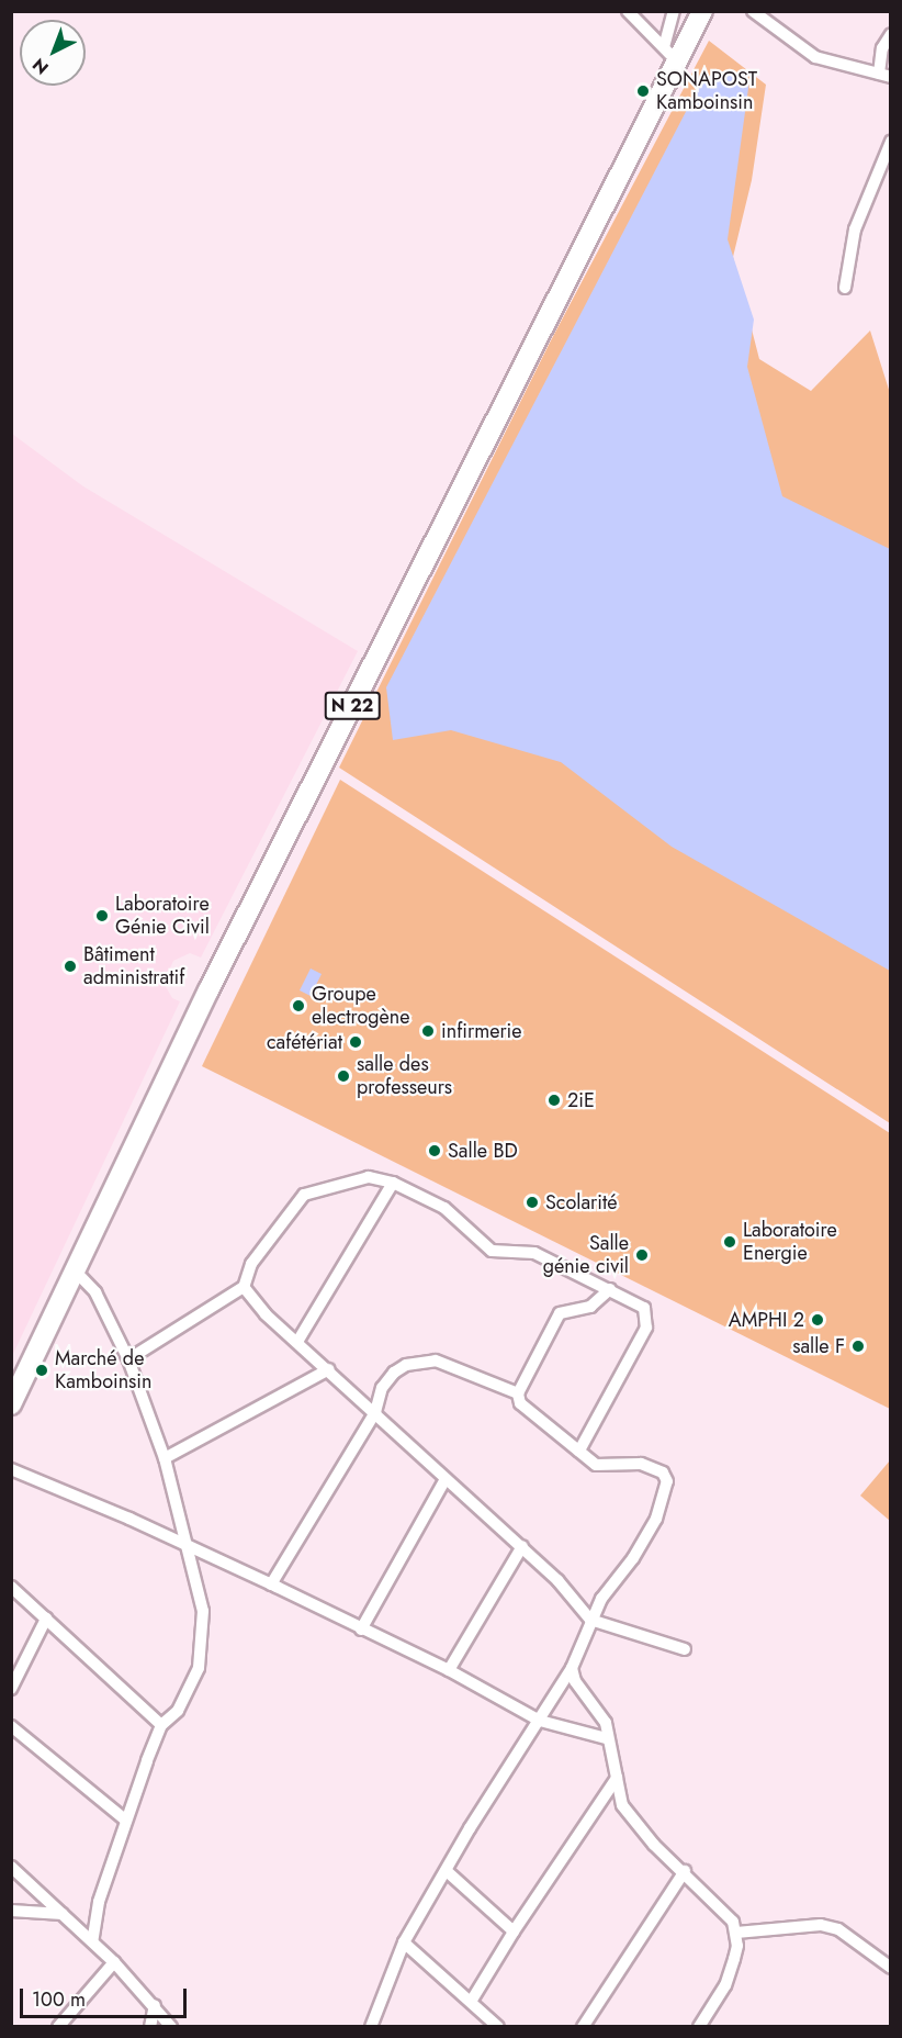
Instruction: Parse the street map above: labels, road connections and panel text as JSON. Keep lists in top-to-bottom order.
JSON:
{
  "streets": {
    "main road": ["N 22"]
  },
  "places": [
    "SONAPOST Kamboinsin",
    "Laboratoire Génie Civil",
    "Bâtiment administratif",
    "Groupe electrogène",
    "infirmerie",
    "cafétériat",
    "salle des professeurs",
    "2iE",
    "Salle BD",
    "Scolarité",
    "Laboratoire Energie",
    "Salle génie civil",
    "AMPHI 2",
    "salle F",
    "Marché de Kamboinsin"
  ],
  "scale_bar": "100 m",
  "north": "bottom left"
}
